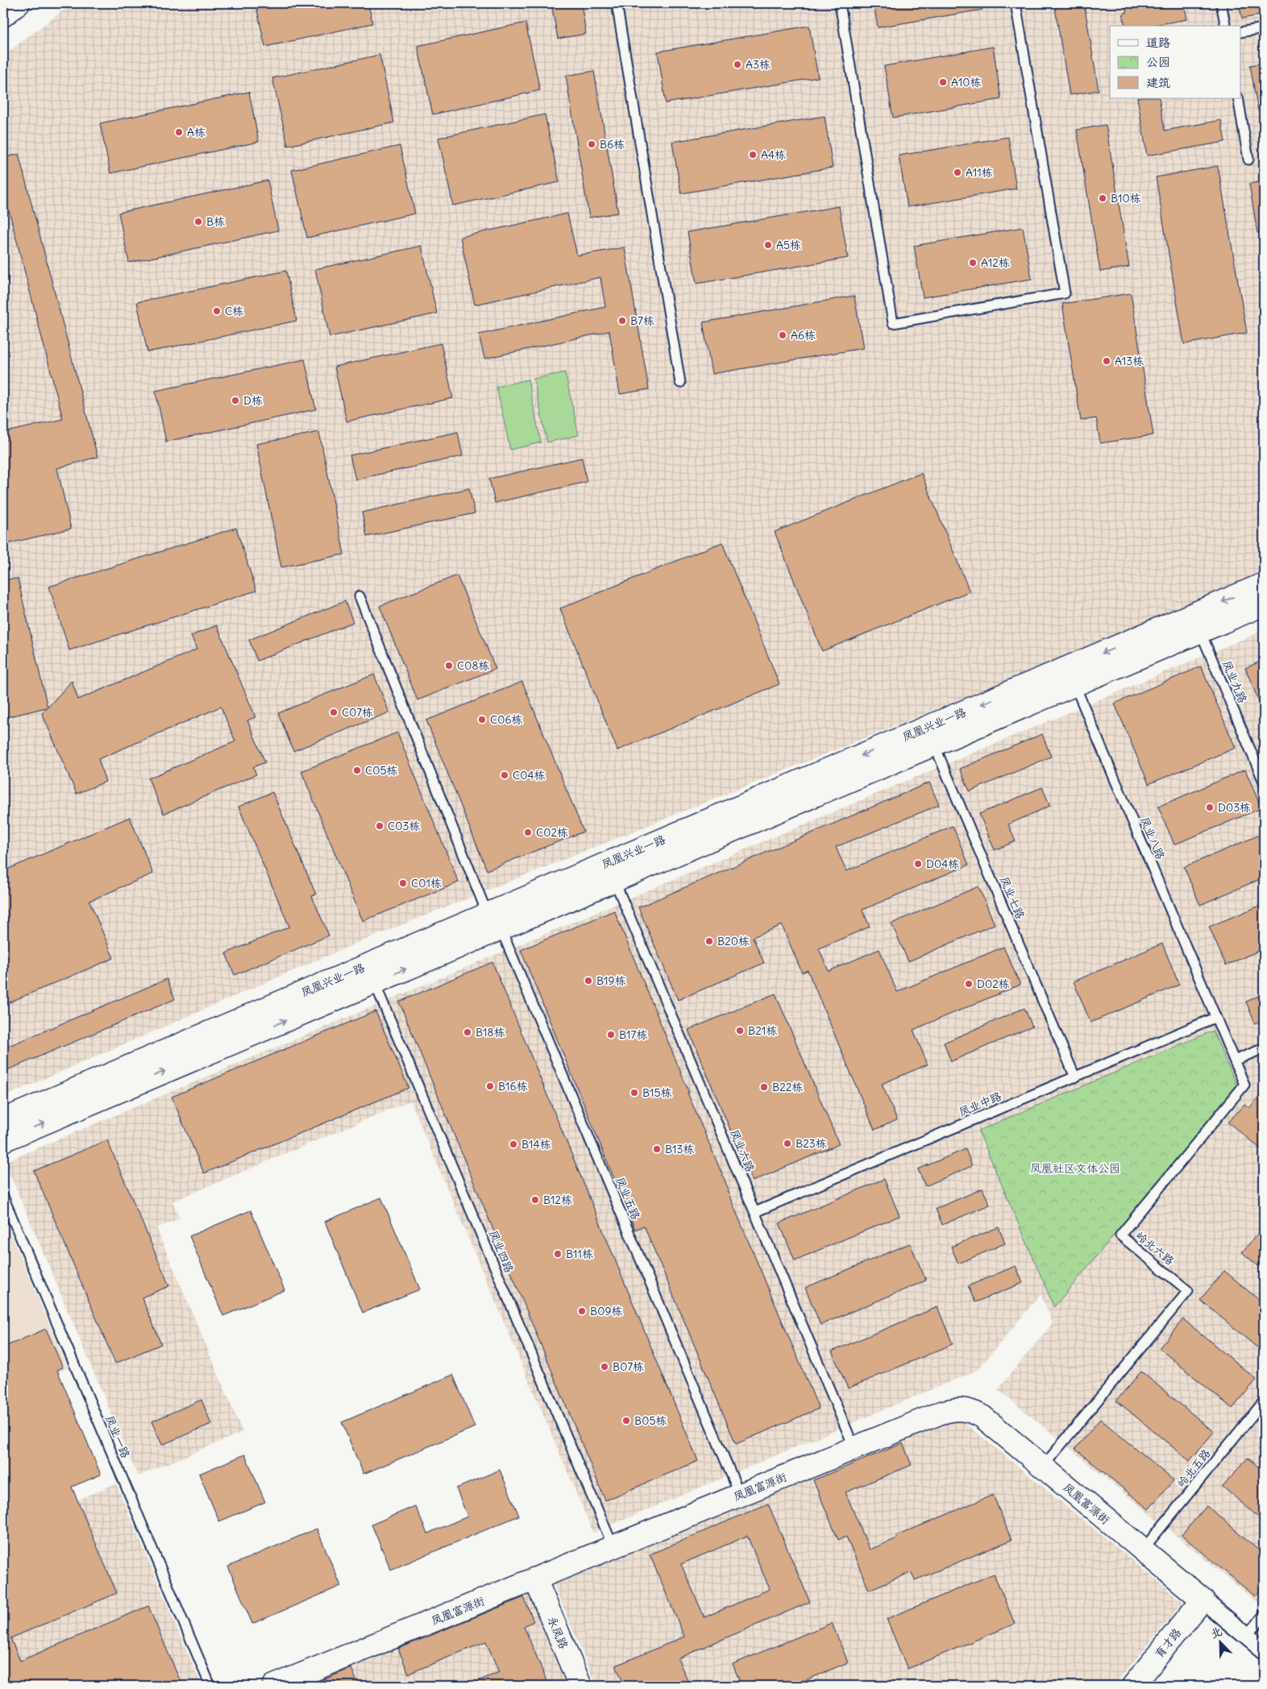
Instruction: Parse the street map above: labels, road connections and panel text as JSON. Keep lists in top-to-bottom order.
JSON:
{
  "streets": {
    "street": [
      "凤凰兴业一路",
      "凤凰富源街",
      "永凤路",
      "育才路"
    ],
    "lane": [
      "凤业九路",
      "凤业八路",
      "凤业七路",
      "凤业中路",
      "凤业六路",
      "凤业五路",
      "岭北六路",
      "凤业四路",
      "凤业一路",
      "岭北五路"
    ]
  },
  "crossings": [
    ["凤业九路", "凤凰兴业一路"],
    ["凤凰兴业一路", "凤业八路"],
    ["凤凰兴业一路", "凤业七路"],
    ["凤凰兴业一路", "凤业六路"],
    ["凤凰兴业一路", "凤业五路"],
    ["凤凰兴业一路", "凤业四路"],
    ["凤业八路", "凤业中路"],
    ["凤业八路", "岭北六路"],
    ["凤业七路", "凤业中路"],
    ["凤业中路", "凤业六路"],
    ["凤业中路", "岭北六路"],
    ["凤业六路", "凤凰富源街"],
    ["凤业五路", "凤凰富源街"],
    ["岭北六路", "凤凰富源街"],
    ["凤业四路", "凤凰富源街"],
    ["岭北五路", "凤凰富源街"],
    ["凤凰富源街", "永凤路"],
    ["凤凰富源街", "育才路"]
  ],
  "parks": ["凤凰社区文体公园"],
  "places": [
    "A3栋",
    "A10栋",
    "A栋",
    "B6栋",
    "A4栋",
    "A11栋",
    "B10栋",
    "B栋",
    "A5栋",
    "A12栋",
    "C栋",
    "B7栋",
    "A6栋",
    "A13栋",
    "D栋",
    "C08栋",
    "C07栋",
    "C06栋",
    "C05栋",
    "C04栋",
    "D03栋",
    "C03栋",
    "C02栋",
    "D04栋",
    "C01栋",
    "B20栋",
    "B19栋",
    "D02栋",
    "B21栋",
    "B18栋",
    "B17栋",
    "B16栋",
    "B22栋",
    "B15栋",
    "B23栋",
    "B14栋",
    "B13栋",
    "B12栋",
    "B11栋",
    "B09栋",
    "B07栋",
    "B05栋"
  ],
  "legend": ["道路", "公园", "建筑"],
  "north": "top left"
}
